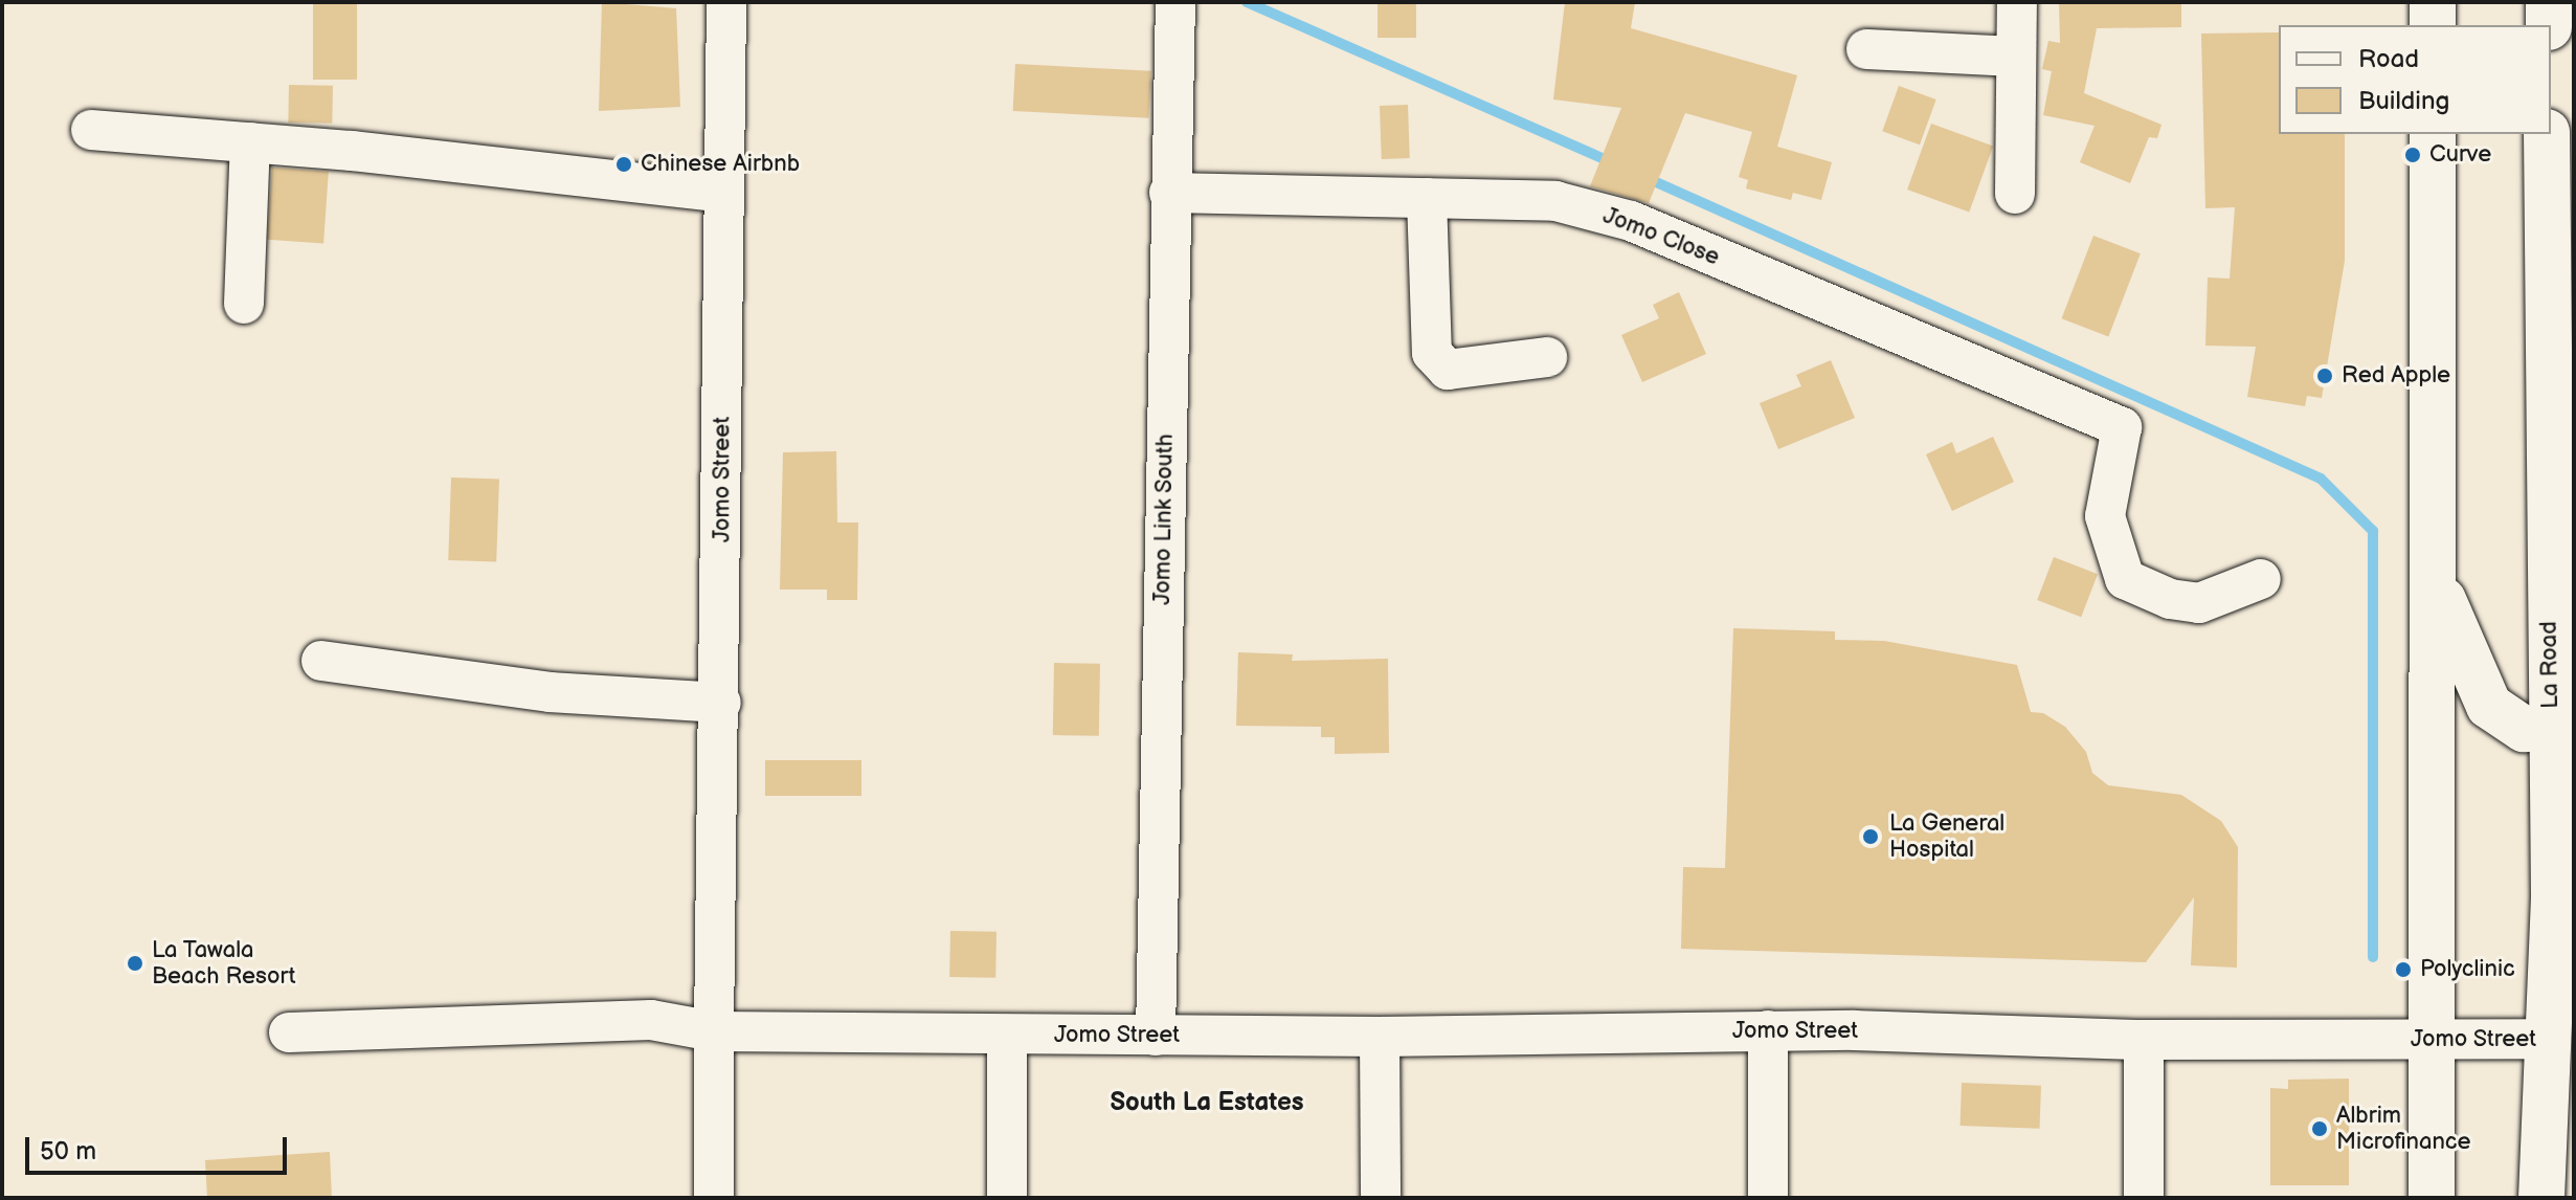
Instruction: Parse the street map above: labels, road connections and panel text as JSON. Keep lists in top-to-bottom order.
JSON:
{
  "streets": {
    "main road": ["La Road"],
    "street": ["Jomo Close", "Jomo Street", "Jomo Link South"]
  },
  "crossings": [
    ["Jomo Close", "Jomo Link South"],
    ["Jomo Street", "Jomo Link South"],
    ["Jomo Street", "La Road"]
  ],
  "districts": ["South La Estates"],
  "places": [
    "Curve",
    "Chinese Airbnb",
    "Red Apple",
    "La General Hospital",
    "La Tawala Beach Resort",
    "Polyclinic",
    "Albrim Microfinance"
  ],
  "legend": ["Road", "Building"],
  "scale_bar": "50 m"
}
